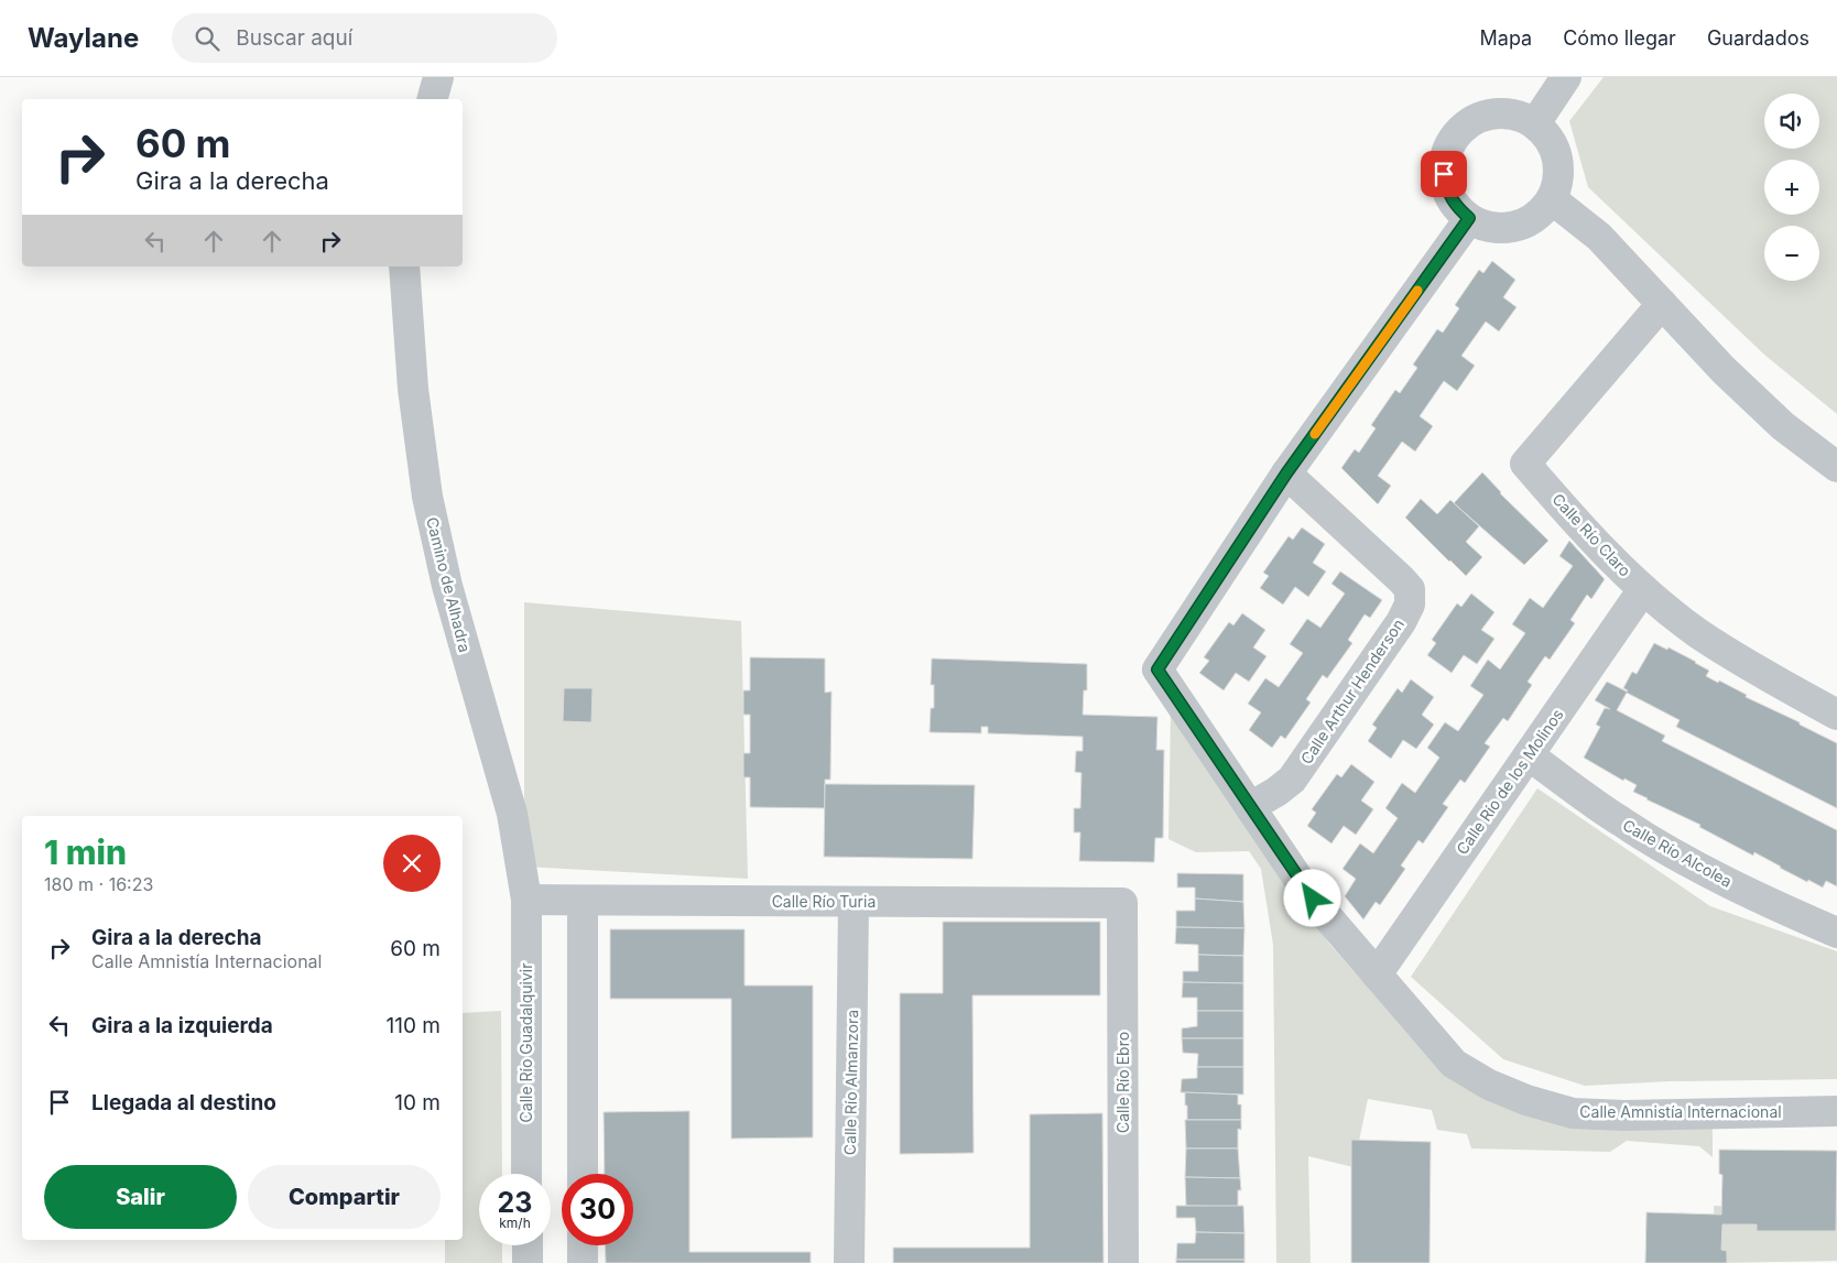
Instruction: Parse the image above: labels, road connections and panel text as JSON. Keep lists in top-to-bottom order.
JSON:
{
  "streets": {
    "street": [
      "Calle Río Claro",
      "Camino de Alhadra",
      "Calle Arthur Henderson",
      "Calle Río de los Molinos",
      "Calle Río Alcolea",
      "Calle Río Turia",
      "Calle Río Guadalquivir",
      "Calle Río Almanzora",
      "Calle Río Ebro",
      "Calle Amnistía Internacional"
    ]
  },
  "crossings": [
    ["Calle Río Claro", "Calle Río de los Molinos"],
    ["Camino de Alhadra", "Calle Río Turia"],
    ["Camino de Alhadra", "Calle Río Guadalquivir"],
    ["Calle Arthur Henderson", "Calle Amnistía Internacional"],
    ["Calle Río de los Molinos", "Calle Río Alcolea"],
    ["Calle Río de los Molinos", "Calle Amnistía Internacional"],
    ["Calle Río Turia", "Calle Río Guadalquivir"],
    ["Calle Río Turia", "Calle Río Almanzora"],
    ["Calle Río Turia", "Calle Río Ebro"]
  ],
  "page": {
    "header": "Waylane",
    "search": "Buscar aquí",
    "nav": ["Mapa", "Cómo llegar", "Guardados"],
    "map_buttons": ["+", "−"],
    "turn": ["60 m", "Gira a la derecha"],
    "heading": ["1 min", "180 m · 16:23"],
    "list": [
      {
        "name": "Gira a la derecha",
        "note": "Calle Amnistía Internacional",
        "value": "60 m"
      },
      {
        "name": "Gira a la izquierda",
        "value": "110 m"
      },
      {
        "name": "Llegada al destino",
        "value": "10 m"
      }
    ],
    "buttons": ["Salir", "Compartir"],
    "speed": "23 km/h",
    "limit": "30"
  }
}
